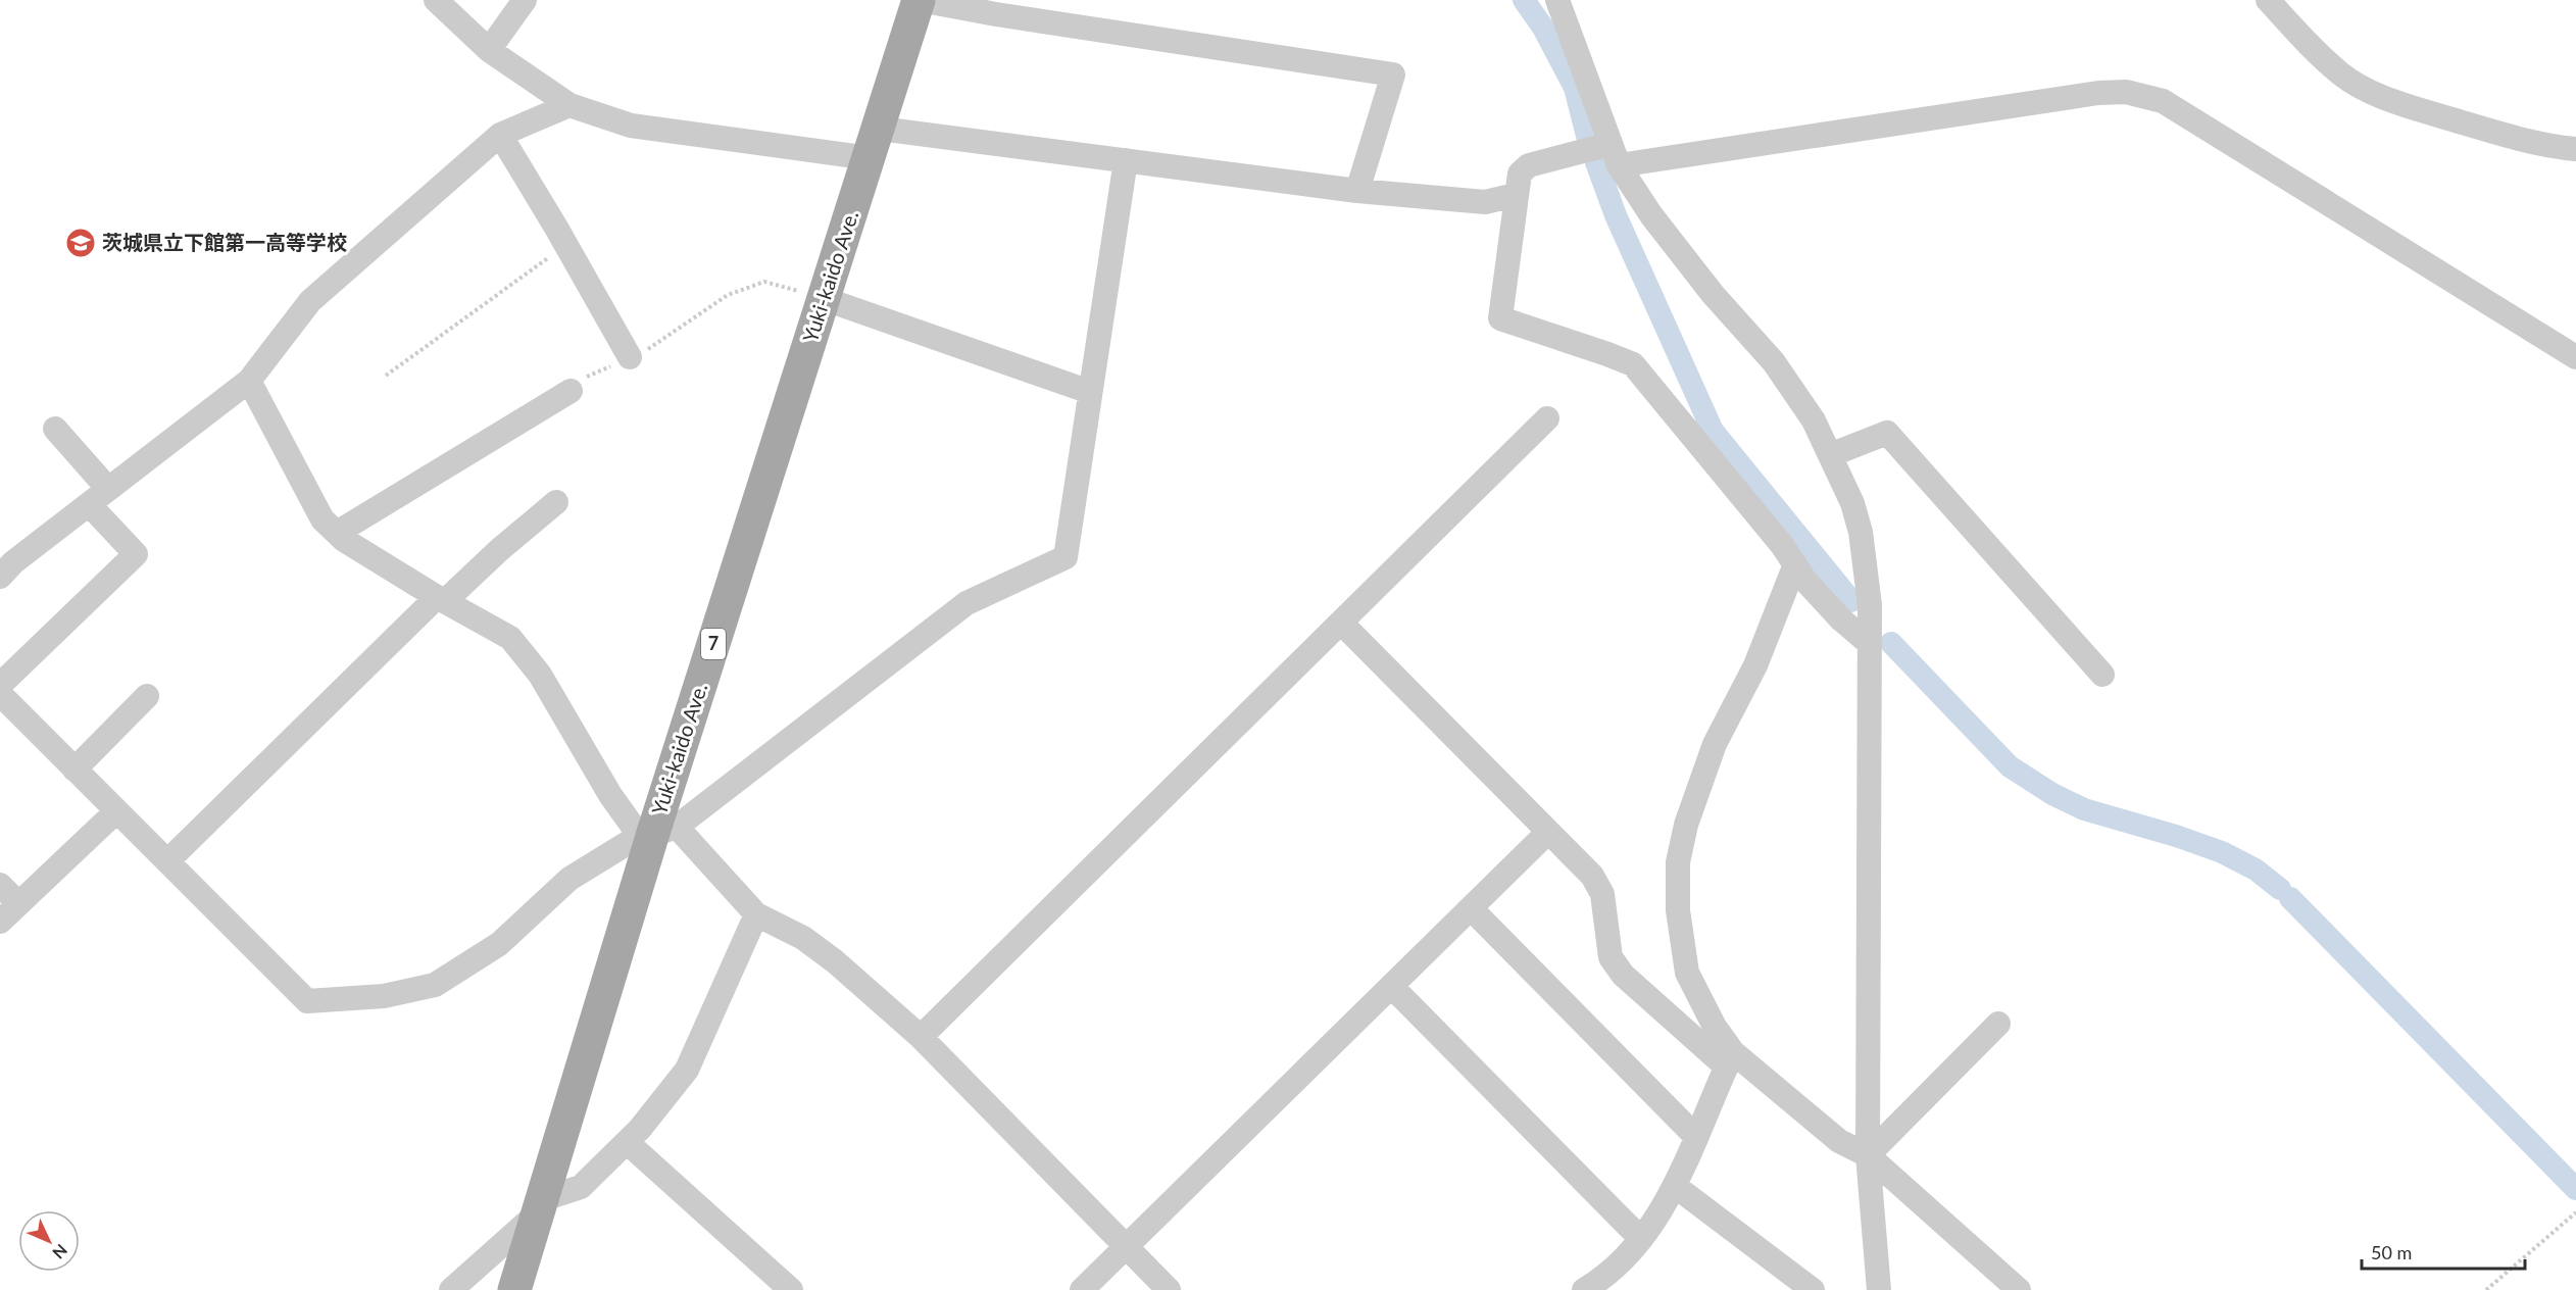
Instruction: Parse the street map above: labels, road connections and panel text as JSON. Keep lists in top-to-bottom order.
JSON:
{
  "streets": {
    "main road": ["Yuki-kaido Ave.", "7"]
  },
  "places": {
    "school or university": ["茨城県立下館第一高等学校"]
  },
  "scale_bar": "50 m",
  "north": "bottom right"
}
